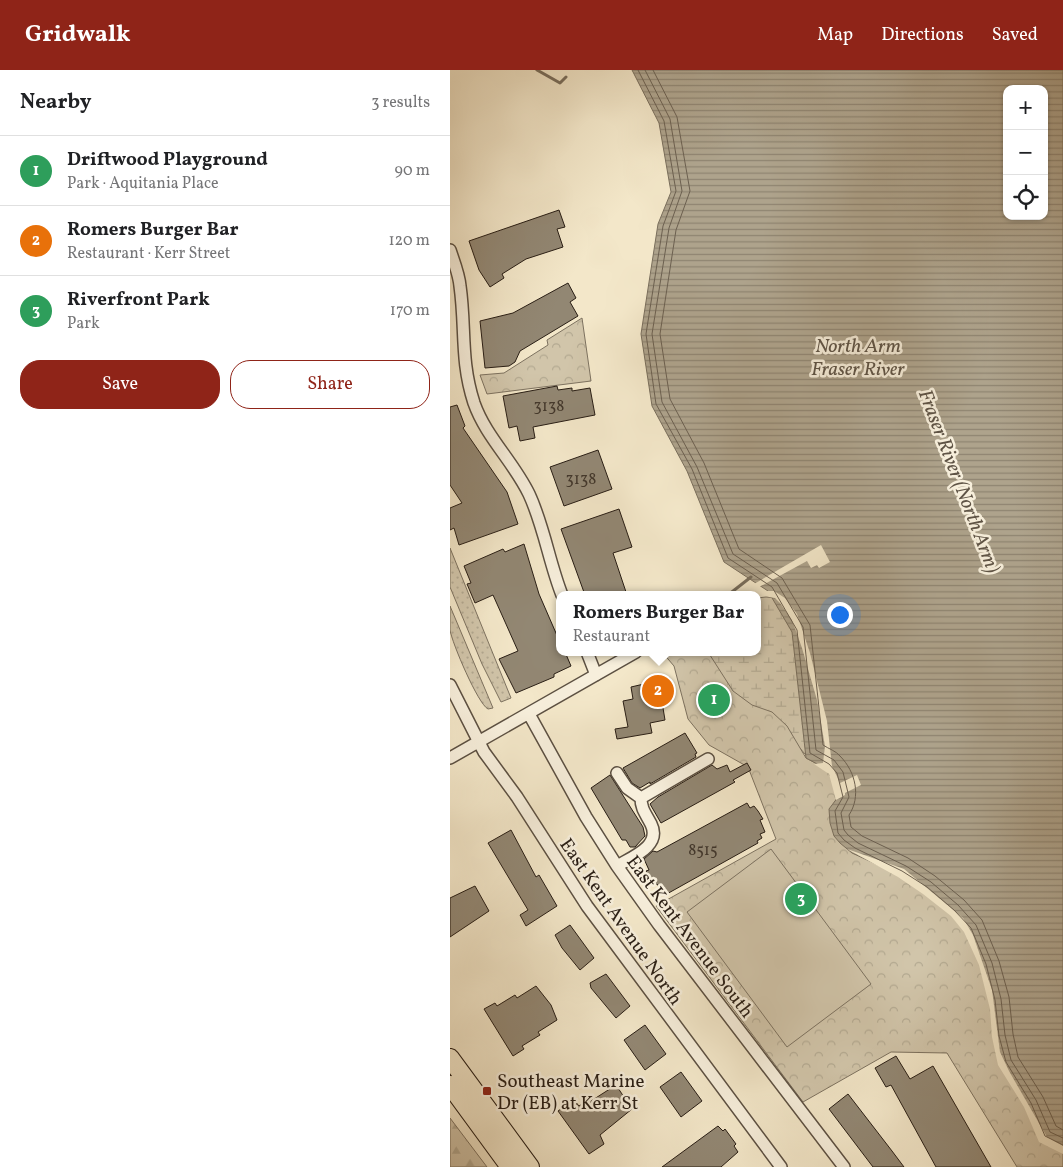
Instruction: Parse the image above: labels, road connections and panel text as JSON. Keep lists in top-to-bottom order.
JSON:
{
  "streets": {
    "street": ["East Kent Avenue North", "East Kent Avenue South"]
  },
  "water": ["North Arm Fraser River", "Fraser River (North Arm)"],
  "places": {
    "transit": ["Southeast Marine Dr (EB) at Kerr St"]
  },
  "house_numbers": ["3138", "3138", "8515"],
  "page": {
    "header": "Gridwalk",
    "nav": ["Map", "Directions", "Saved"],
    "heading": ["Nearby", "3 results"],
    "map_buttons": ["+", "−"],
    "list": [
      {
        "mark": "1",
        "name": "Driftwood Playground",
        "note": "Park · Aquitania Place",
        "value": "90 m"
      },
      {
        "mark": "2",
        "name": "Romers Burger Bar",
        "note": "Restaurant · Kerr Street",
        "value": "120 m"
      },
      {
        "mark": "3",
        "name": "Riverfront Park",
        "note": "Park",
        "value": "170 m"
      }
    ],
    "buttons": ["Save", "Share"],
    "popup": ["Romers Burger Bar", "Restaurant"],
    "pins": ["2", "1", "3"]
  }
}
